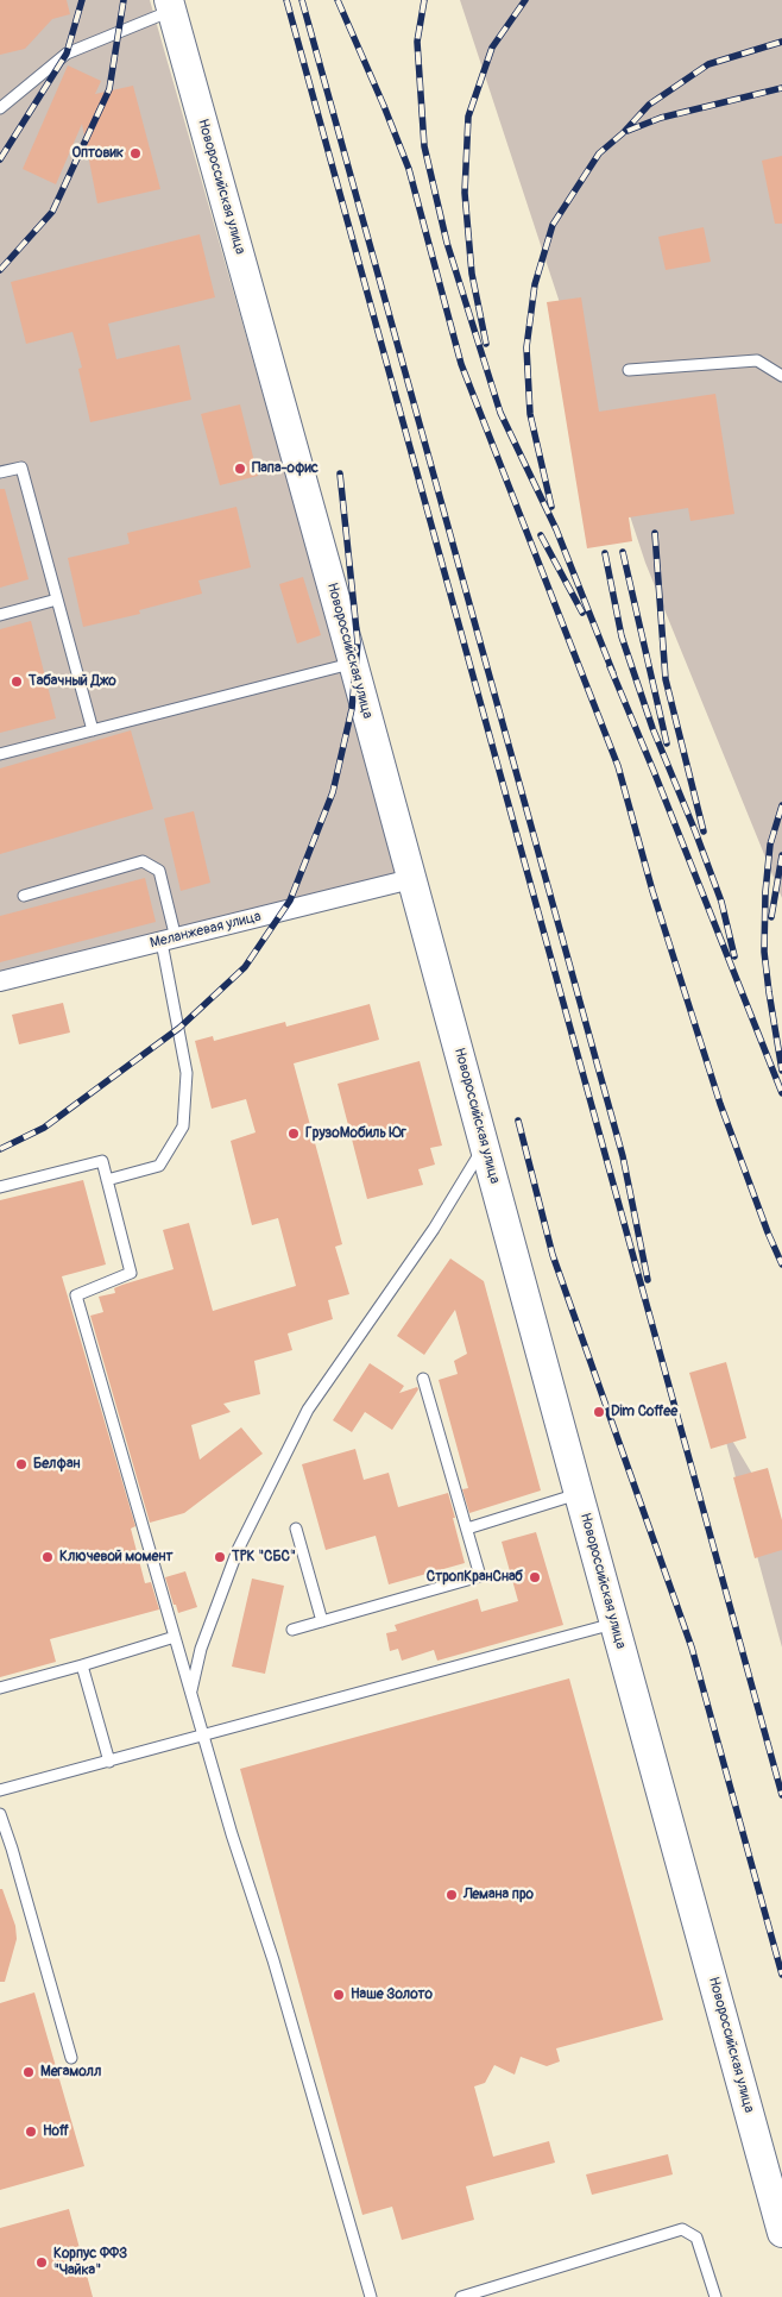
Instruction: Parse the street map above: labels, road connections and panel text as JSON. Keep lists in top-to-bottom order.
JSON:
{
  "streets": {
    "main road": ["Новороссийская улица"],
    "street": ["Меланжевая улица"]
  },
  "crossings": [
    ["Новороссийская улица", "Меланжевая улица"]
  ],
  "places": [
    "Оптовик",
    "Папа-офис",
    "Табачный Джо",
    "ГрузоМобиль Юг",
    "Dim Coffee",
    "Белфан",
    "Ключевой момент",
    "ТРК \"СБС\"",
    "СтропКранСнаб",
    "Лемана про",
    "Наше Золото",
    "Мегамолл",
    "Hoff",
    "Корпус ФФЗ \"Чайка\""
  ]
}
